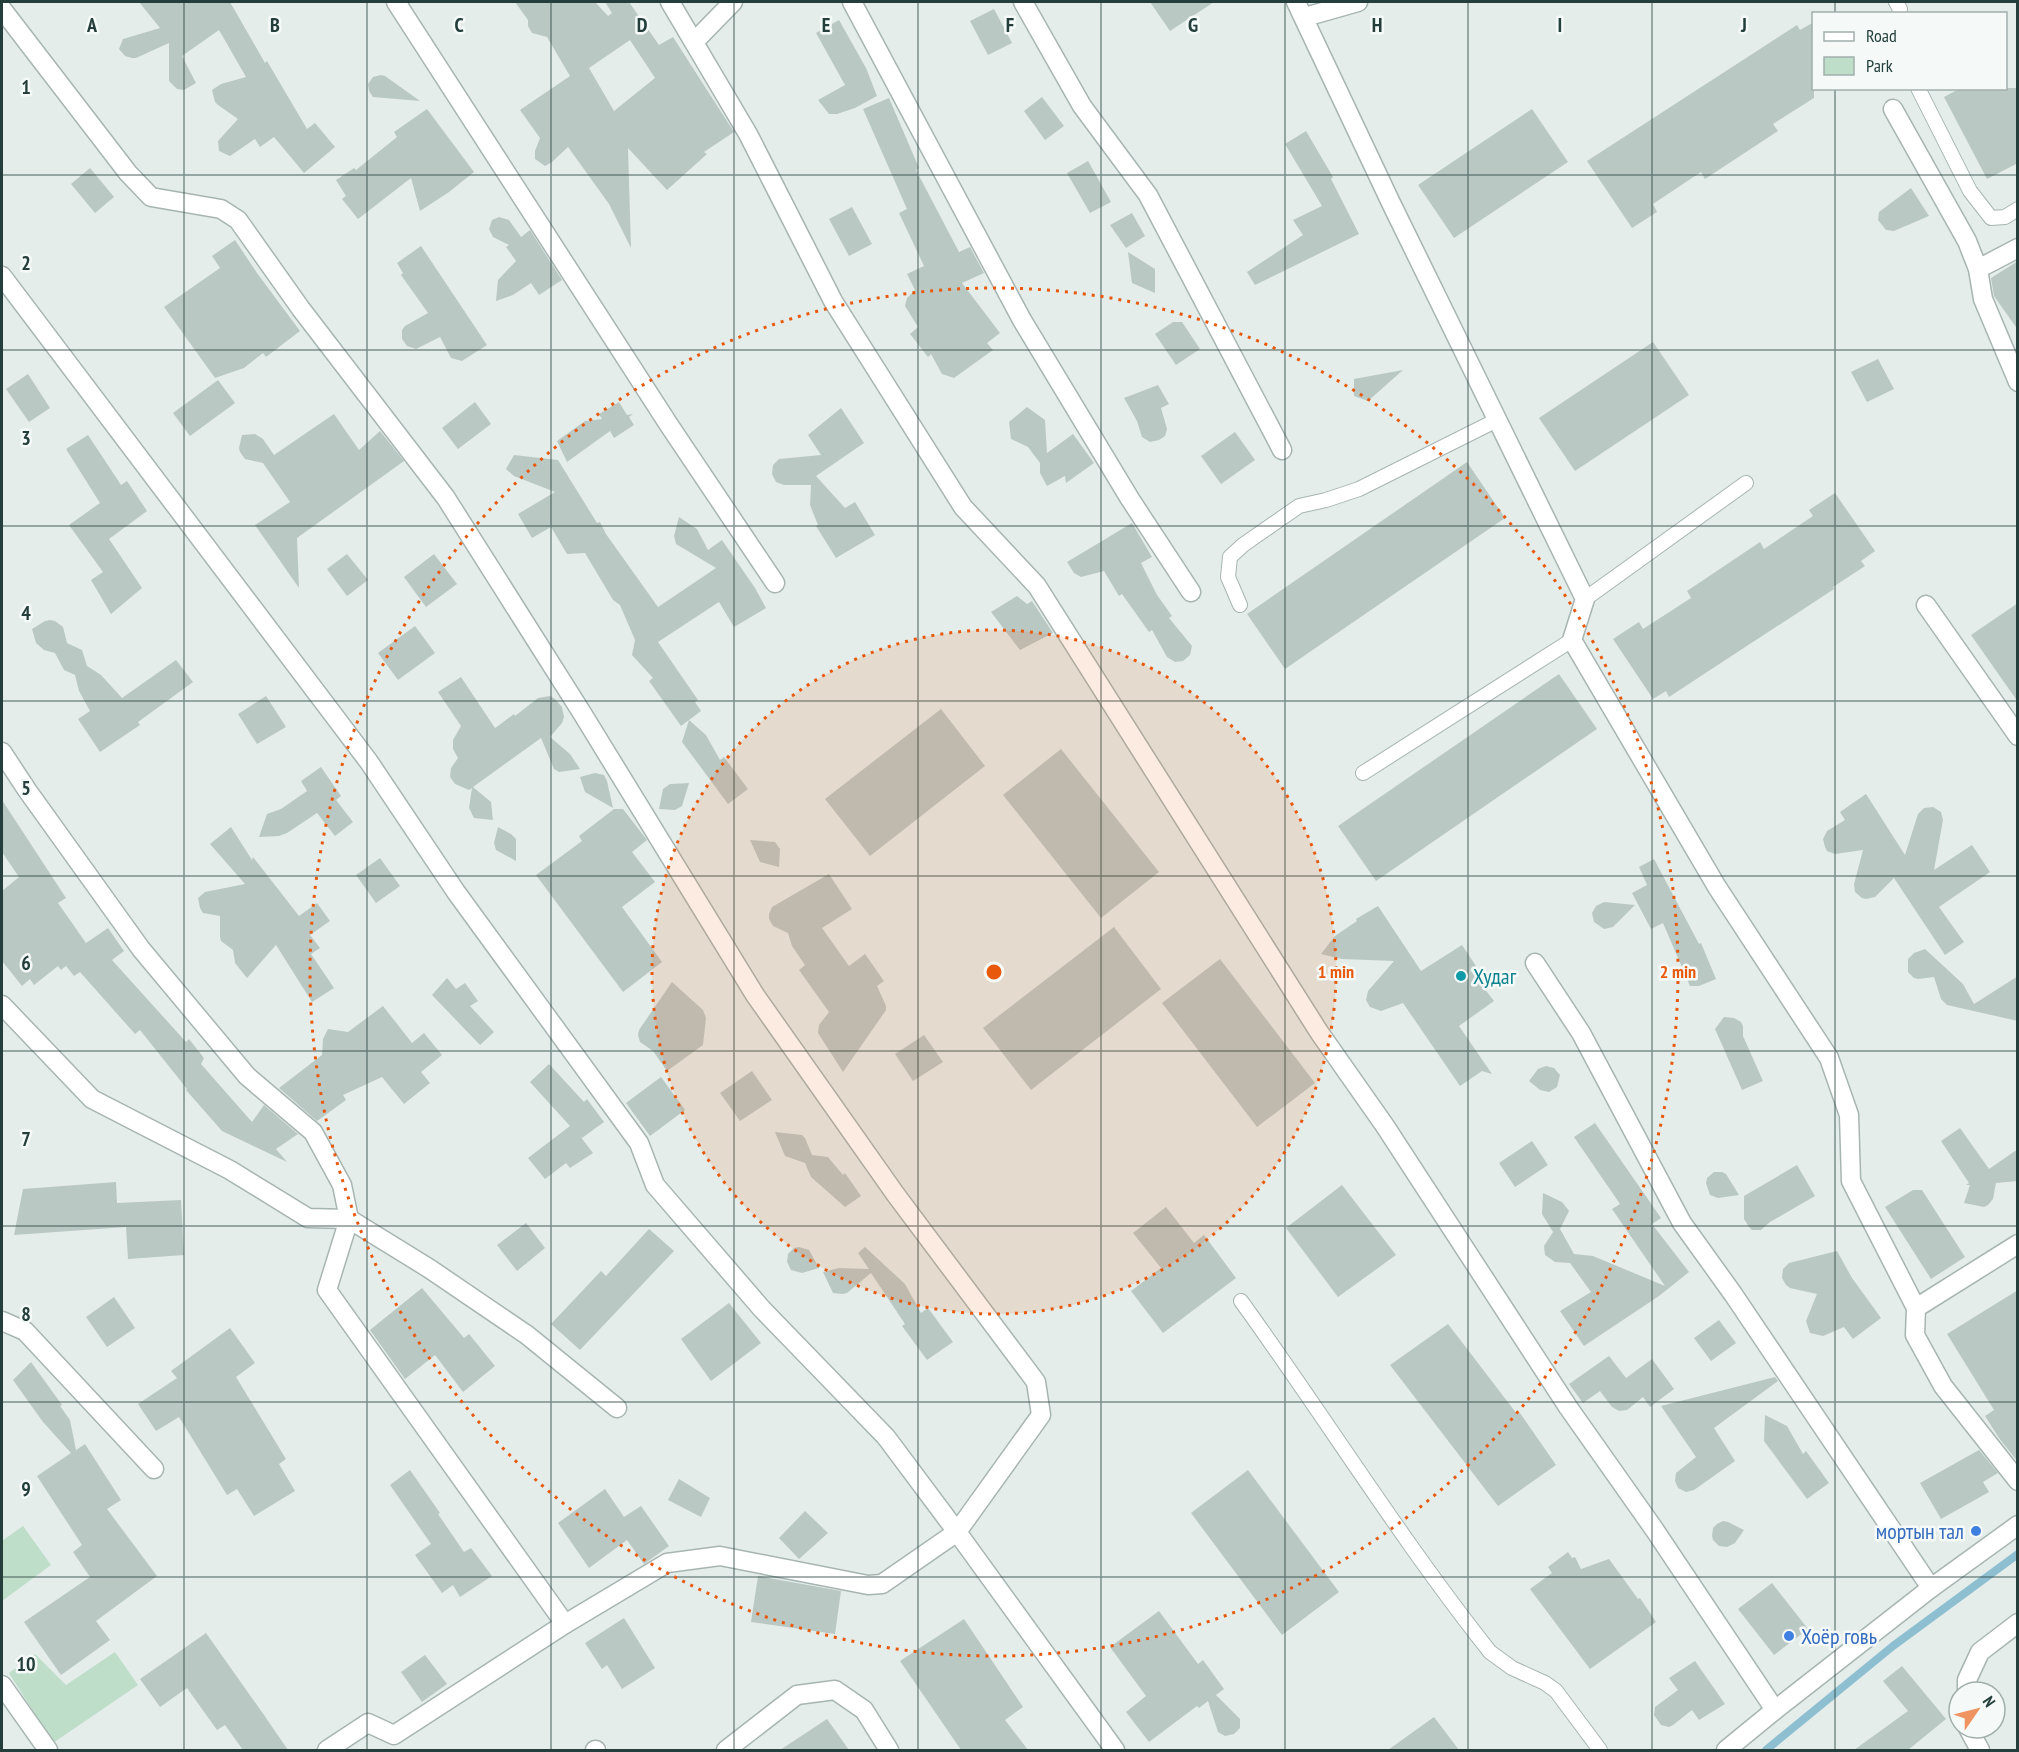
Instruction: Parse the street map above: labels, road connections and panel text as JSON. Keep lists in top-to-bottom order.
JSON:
{
  "places": ["Худаг", "мортын тал", "Хоёр говь"],
  "legend": ["Road", "Park"],
  "north": "top right",
  "grid": {
    "columns": [
      "A",
      "B",
      "C",
      "D",
      "E",
      "F",
      "G",
      "H",
      "I",
      "J"
    ],
    "rows": [
      "1",
      "2",
      "3",
      "4",
      "5",
      "6",
      "7",
      "8",
      "9",
      "10"
    ]
  },
  "rings": ["1 min", "2 min"]
}
